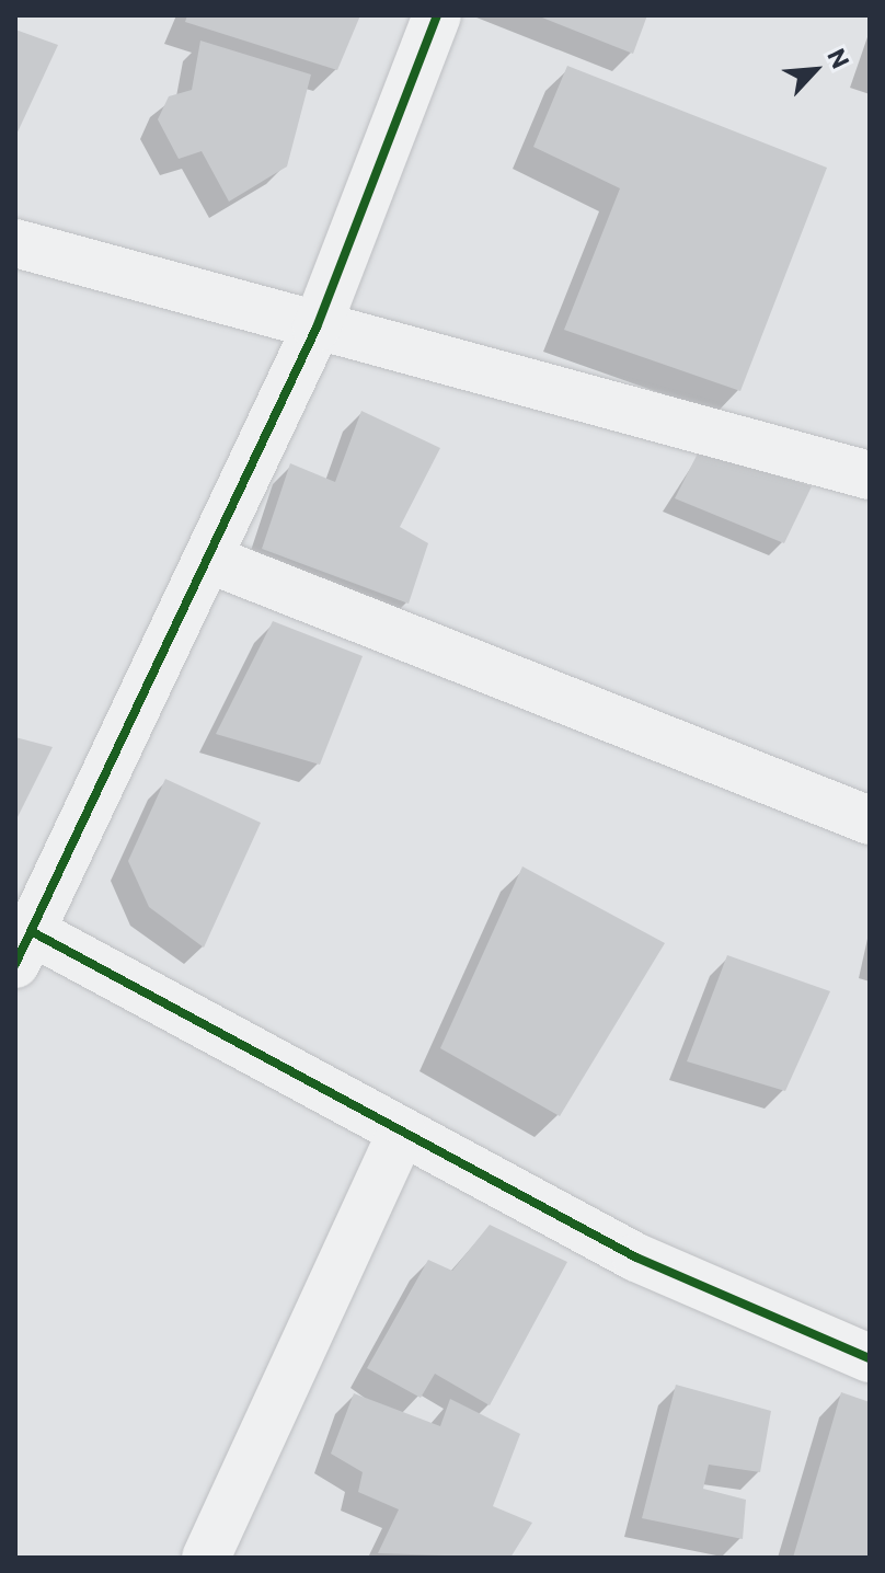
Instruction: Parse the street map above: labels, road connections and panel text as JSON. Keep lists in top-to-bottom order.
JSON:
{
  "north": "top right"
}
